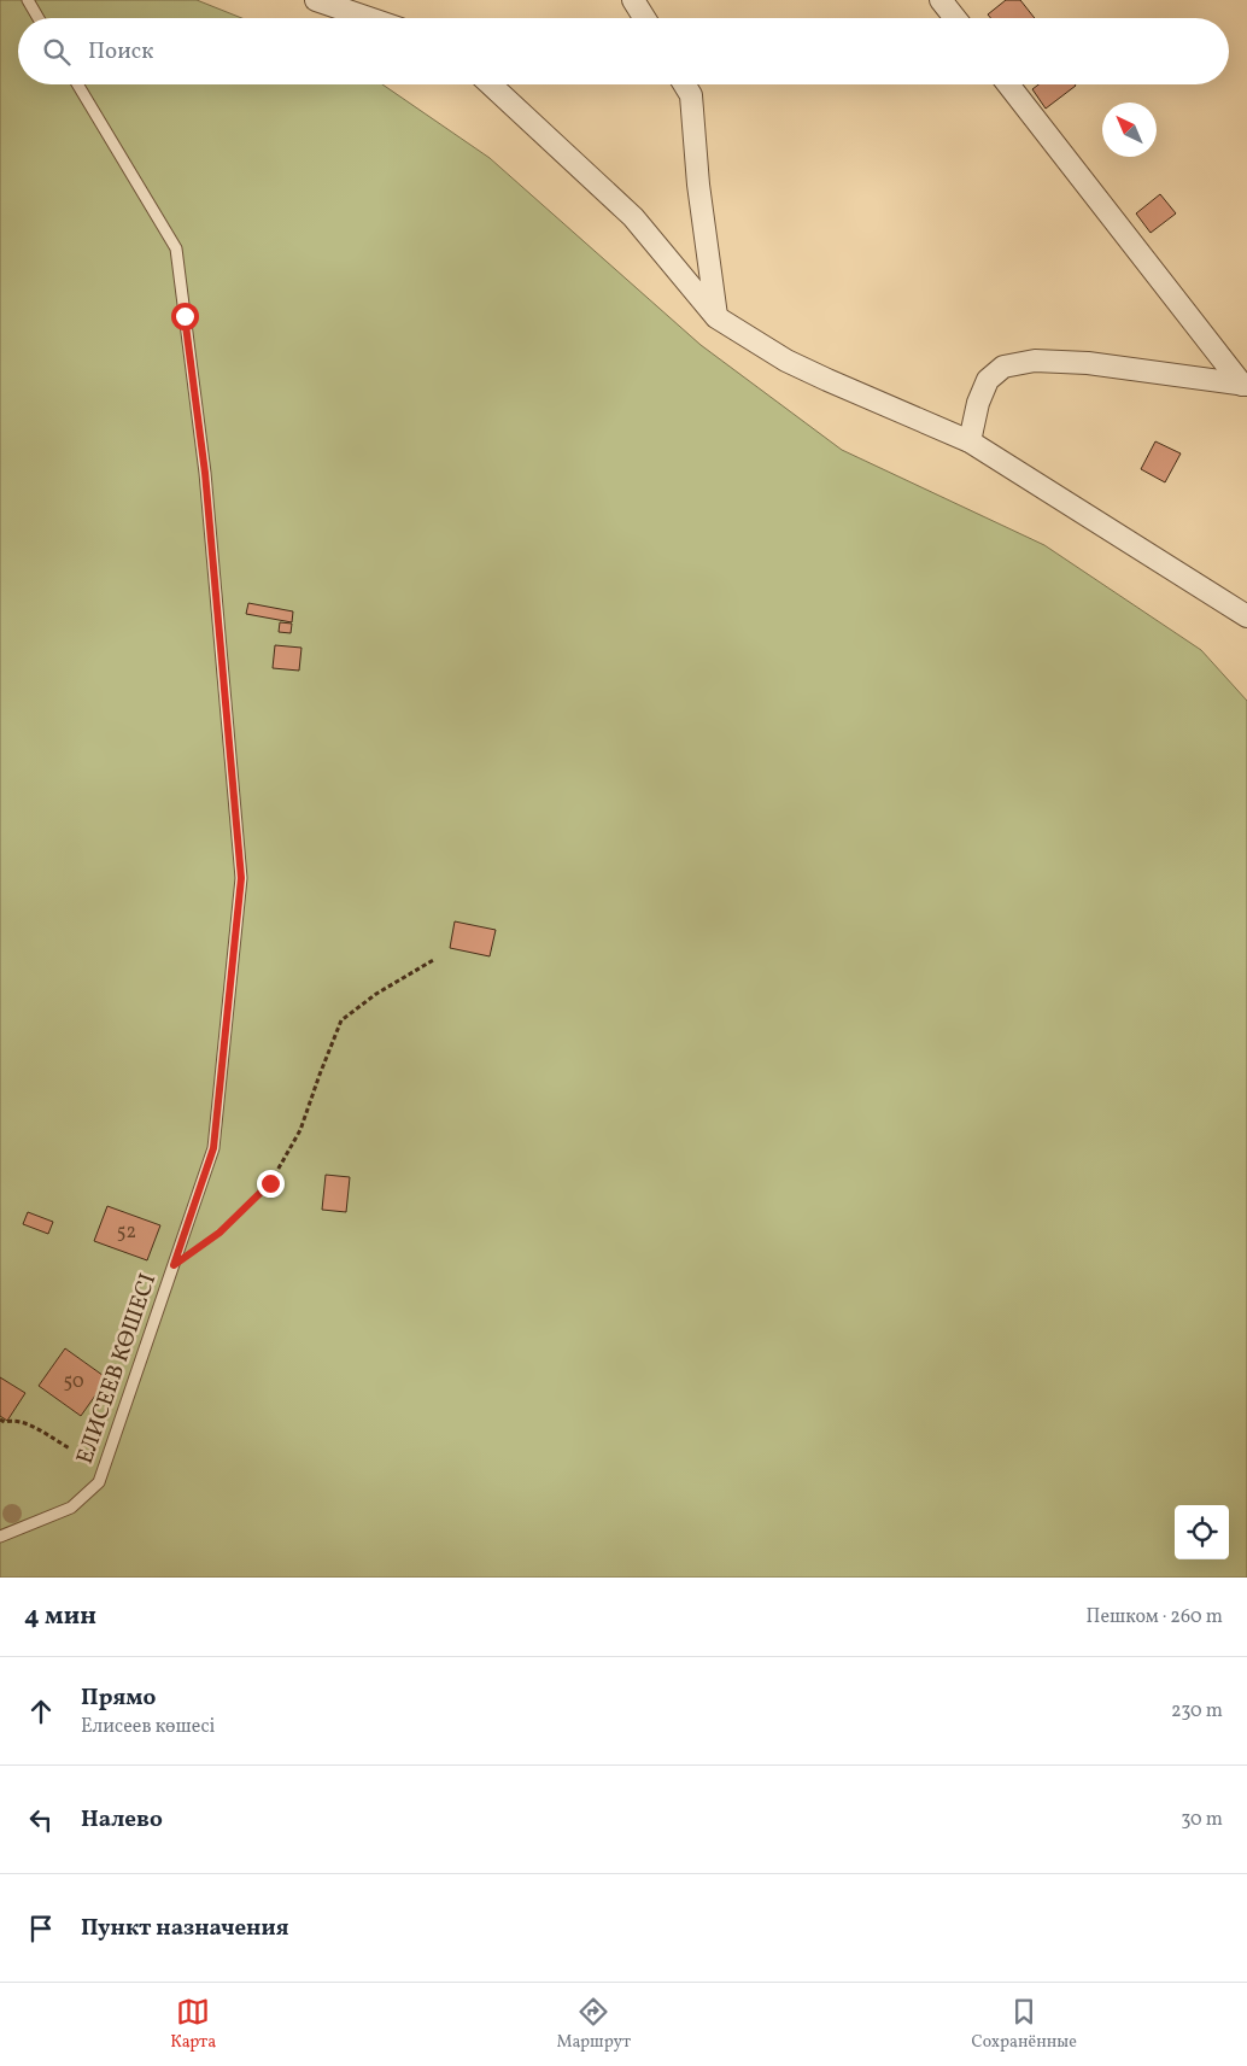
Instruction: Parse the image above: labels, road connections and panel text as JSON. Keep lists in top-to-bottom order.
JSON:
{
  "streets": {
    "lane": ["ЕЛИСЕЕВ КӨШЕСІ"]
  },
  "house_numbers": ["52", "50"],
  "north": "top left",
  "page": {
    "search": "Поиск",
    "heading": ["4 мин", "Пешком · 260 m"],
    "list": [
      ["Прямо", "Елисеев көшесі", "230 m"],
      ["Налево", "30 m"],
      "Пункт назначения"
    ],
    "nav": ["Карта", "Маршрут", "Сохранённые"]
  }
}
